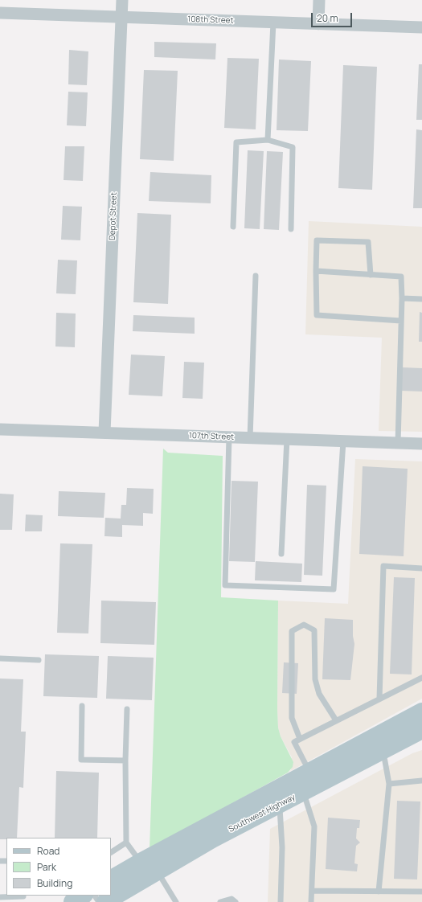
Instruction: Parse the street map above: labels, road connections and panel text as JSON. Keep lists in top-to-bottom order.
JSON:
{
  "streets": {
    "main road": ["Southwest Highway"],
    "street": ["108th Street", "Depot Street", "107th Street"]
  },
  "crossings": [
    ["108th Street", "Depot Street"],
    ["Depot Street", "107th Street"]
  ],
  "legend": ["Road", "Park", "Building"],
  "scale_bar": "20 m"
}
